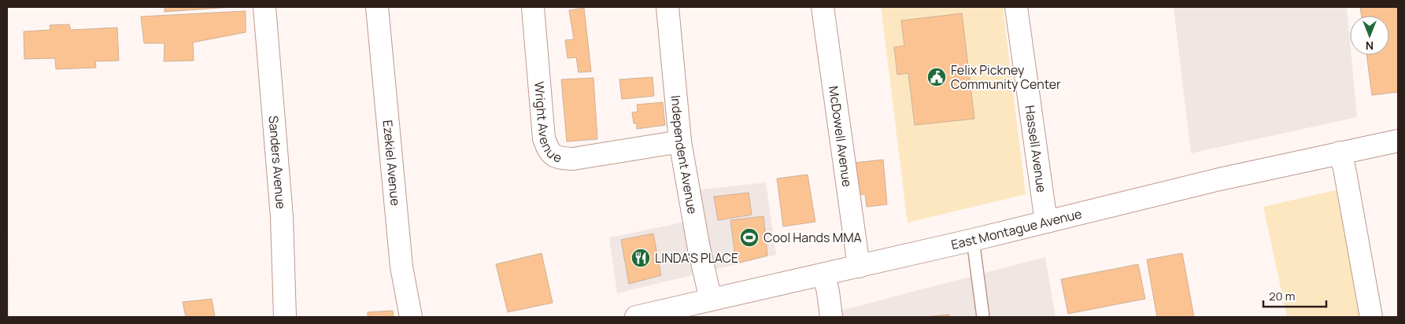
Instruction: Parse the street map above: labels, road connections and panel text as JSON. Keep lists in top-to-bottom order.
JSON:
{
  "streets": {
    "street": [
      "Wright Avenue",
      "McDowell Avenue",
      "Hassell Avenue",
      "Independent Avenue",
      "Sanders Avenue",
      "Ezekiel Avenue",
      "East Montague Avenue"
    ]
  },
  "crossings": [
    ["Wright Avenue", "Independent Avenue"],
    ["McDowell Avenue", "East Montague Avenue"],
    ["Hassell Avenue", "East Montague Avenue"],
    ["Independent Avenue", "East Montague Avenue"]
  ],
  "places": {
    "public building": ["Felix Pickney Community Center"],
    "sports": ["Cool Hands MMA"],
    "restaurant": ["LINDA'S PLACE"]
  },
  "scale_bar": "20 m",
  "north": "bottom"
}
